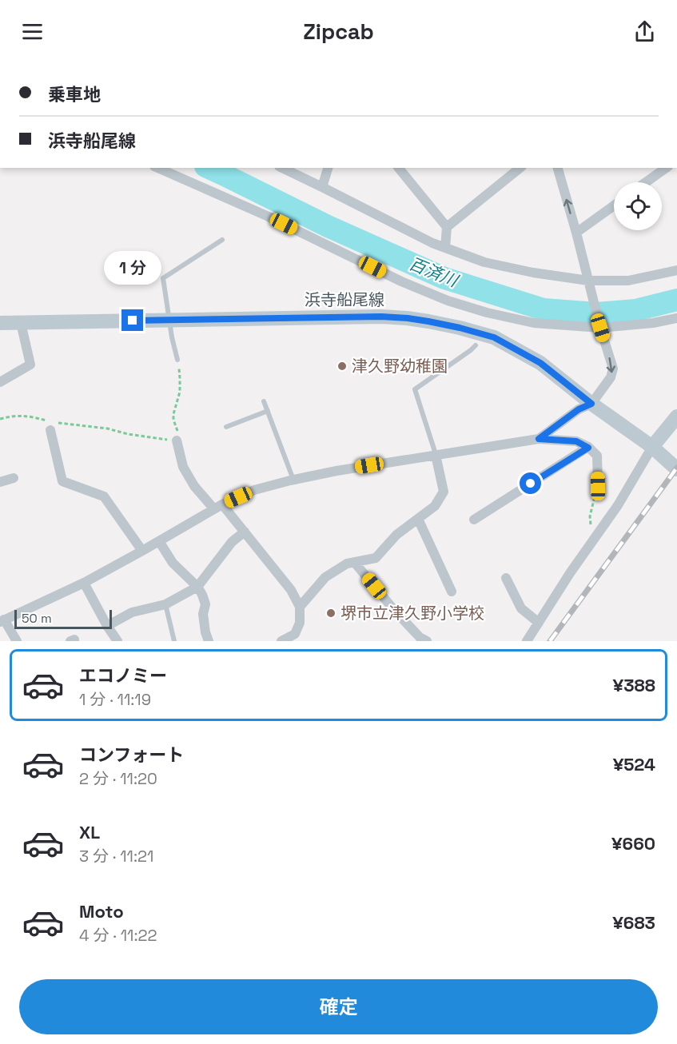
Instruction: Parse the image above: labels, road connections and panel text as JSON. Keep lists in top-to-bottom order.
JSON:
{
  "streets": {
    "street": ["浜寺船尾線"]
  },
  "water": ["百済川"],
  "places": ["津久野幼稚園", "堺市立津久野小学校"],
  "scale_bar": "50 m",
  "page": {
    "header": "Zipcab",
    "banner": ["乗車地", "浜寺船尾線"],
    "bubble": "1 分",
    "scale": "50 m",
    "list": [
      {
        "name": "エコノミー",
        "note": "1 分 · 11:19",
        "value": "¥388"
      },
      {
        "name": "コンフォート",
        "note": "2 分 · 11:20",
        "value": "¥524"
      },
      {
        "name": "XL",
        "note": "3 分 · 11:21",
        "value": "¥660"
      },
      {
        "name": "Moto",
        "note": "4 分 · 11:22",
        "value": "¥683"
      }
    ],
    "buttons": "確定"
  }
}
